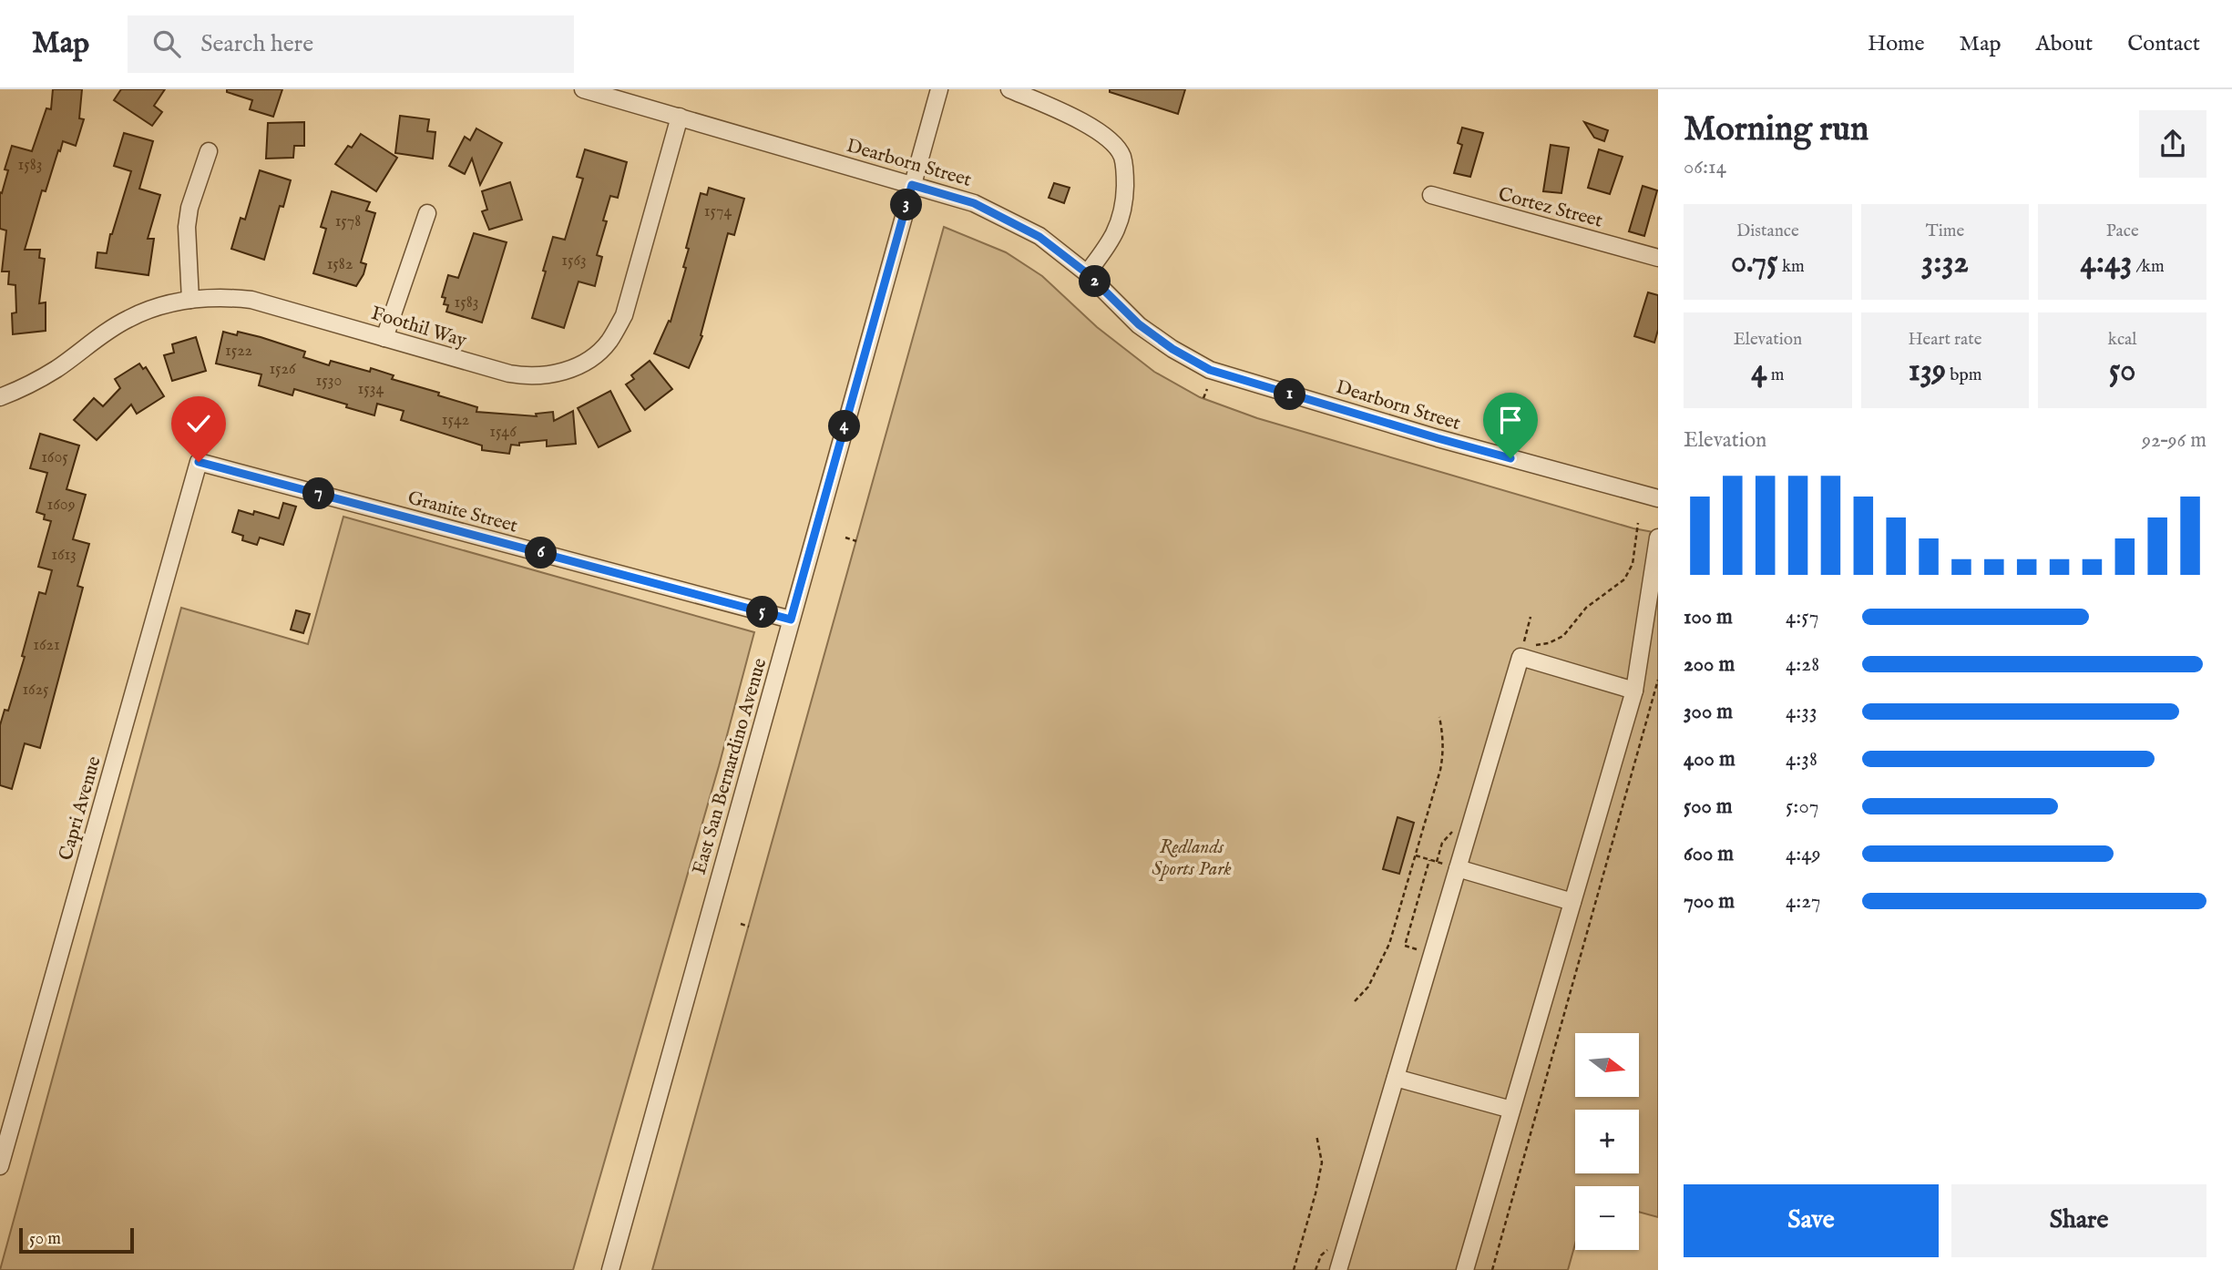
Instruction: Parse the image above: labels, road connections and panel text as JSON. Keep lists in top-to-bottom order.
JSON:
{
  "streets": {
    "street": [
      "Dearborn Street",
      "Cortez Street",
      "Foothil Way",
      "Granite Street",
      "East San Bernardino Avenue",
      "Capri Avenue"
    ]
  },
  "crossings": [
    ["Dearborn Street", "Foothil Way"],
    ["Dearborn Street", "East San Bernardino Avenue"],
    ["Granite Street", "East San Bernardino Avenue"],
    ["Granite Street", "Capri Avenue"]
  ],
  "parks": ["Redlands Sports Park"],
  "house_numbers": [
    "1583",
    "1574",
    "1578",
    "1563",
    "1582",
    "1583",
    "1522",
    "1526",
    "1530",
    "1534",
    "1542",
    "1546",
    "1605",
    "1609",
    "1613",
    "1621",
    "1625"
  ],
  "scale_bar": "50 m",
  "north": "right",
  "page": {
    "header": "Map",
    "search": "Search here",
    "nav": [
      "Home",
      "Map",
      "About",
      "Contact"
    ],
    "heading": ["Morning run", "06:14"],
    "pins": [
      "3",
      "2",
      "1",
      "4",
      "7",
      "6",
      "5"
    ],
    "stats": [
      ["Distance", "0.75 km"],
      ["Time", "3:32"],
      ["Pace", "4:43 /km"],
      ["Elevation", "4 m"],
      ["Heart rate", "139 bpm"],
      ["kcal", "50"]
    ],
    "chart": ["Elevation", "92–96 m"],
    "list": [
      {
        "name": "100 m",
        "note": "4:57"
      },
      {
        "name": "200 m",
        "note": "4:28"
      },
      {
        "name": "300 m",
        "note": "4:33"
      },
      {
        "name": "400 m",
        "note": "4:38"
      },
      {
        "name": "500 m",
        "note": "5:07"
      },
      {
        "name": "600 m",
        "note": "4:49"
      },
      {
        "name": "700 m",
        "note": "4:27"
      }
    ],
    "map_buttons": ["+", "−"],
    "buttons": ["Save", "Share"],
    "scale": "50 m"
  }
}
